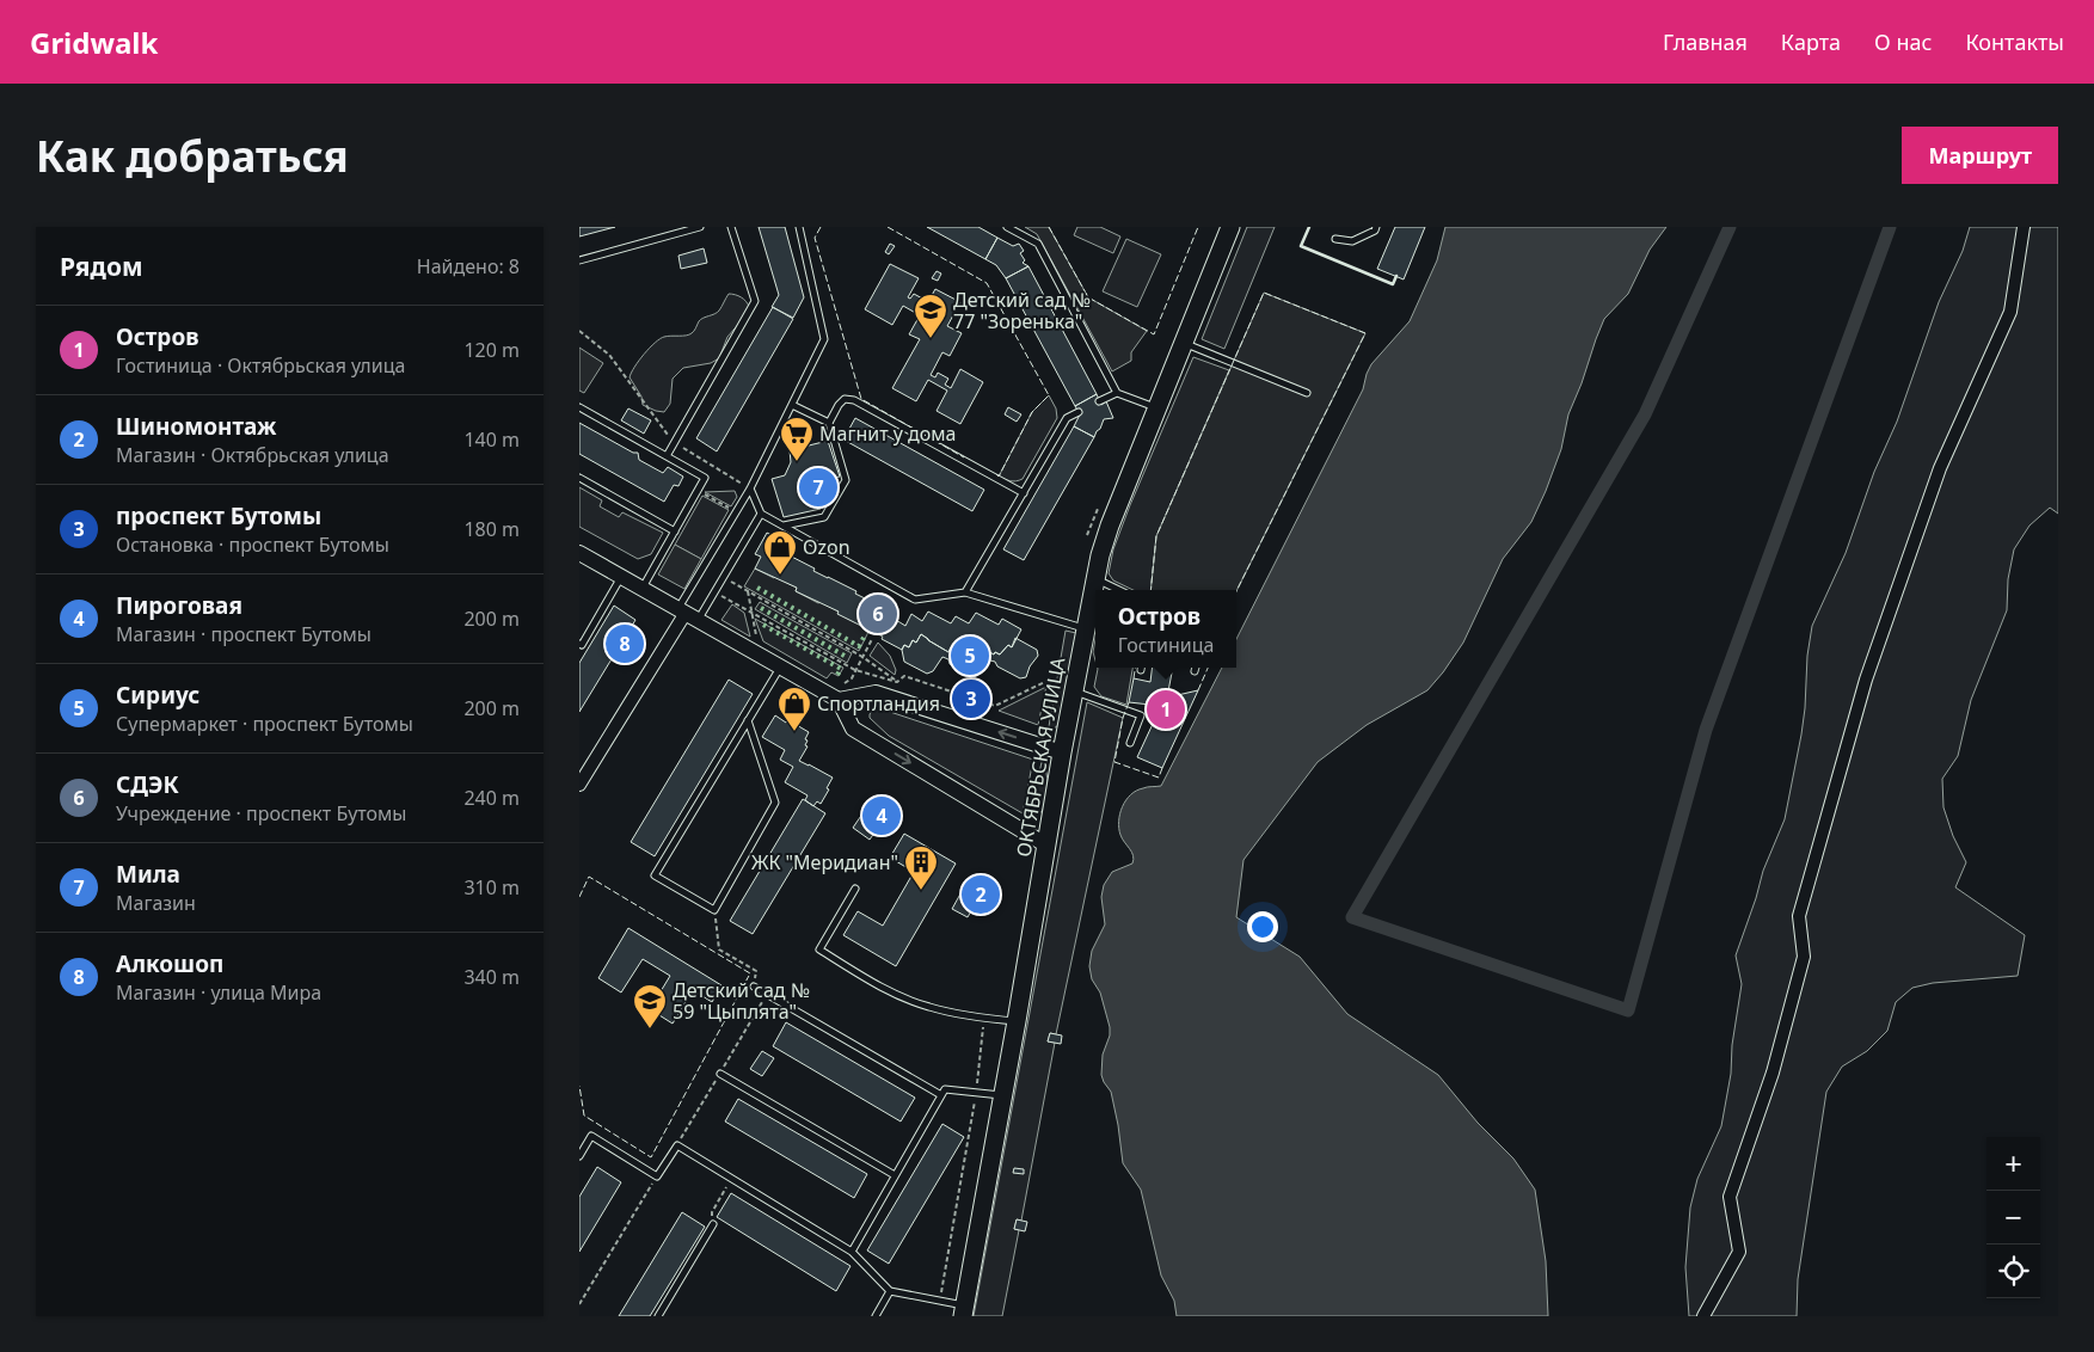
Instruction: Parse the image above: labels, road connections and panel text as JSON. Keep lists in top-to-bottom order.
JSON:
{
  "streets": {
    "main road": ["ОКТЯБРЬСКАЯ УЛИЦА"]
  },
  "places": {
    "school or university": ["Детский сад № 77 \"Зоренька\"", "Детский сад № 59 \"Цыплята\""],
    "supermarket": ["Магнит у дома"],
    "shop": ["Ozon", "Спортландия"],
    "building": ["ЖК \"Меридиан\""]
  },
  "page": {
    "header": "Gridwalk",
    "nav": [
      "Главная",
      "Карта",
      "О нас",
      "Контакты"
    ],
    "buttons": "Маршрут",
    "title": "Как добраться",
    "heading": ["Рядом", "Найдено: 8"],
    "list": [
      {
        "mark": "1",
        "name": "Остров",
        "note": "Гостиница · Октябрьская улица",
        "value": "120 m"
      },
      {
        "mark": "2",
        "name": "Шиномонтаж",
        "note": "Магазин · Октябрьская улица",
        "value": "140 m"
      },
      {
        "mark": "3",
        "name": "проспект Бутомы",
        "note": "Остановка · проспект Бутомы",
        "value": "180 m"
      },
      {
        "mark": "4",
        "name": "Пироговая",
        "note": "Магазин · проспект Бутомы",
        "value": "200 m"
      },
      {
        "mark": "5",
        "name": "Сириус",
        "note": "Супермаркет · проспект Бутомы",
        "value": "200 m"
      },
      {
        "mark": "6",
        "name": "СДЭК",
        "note": "Учреждение · проспект Бутомы",
        "value": "240 m"
      },
      {
        "mark": "7",
        "name": "Мила",
        "note": "Магазин",
        "value": "310 m"
      },
      {
        "mark": "8",
        "name": "Алкошоп",
        "note": "Магазин · улица Мира",
        "value": "340 m"
      }
    ],
    "pins": [
      "7",
      "6",
      "8",
      "5",
      "3",
      "1",
      "4",
      "2"
    ],
    "popup": ["Остров", "Гостиница"],
    "map_buttons": ["+", "−"]
  }
}
